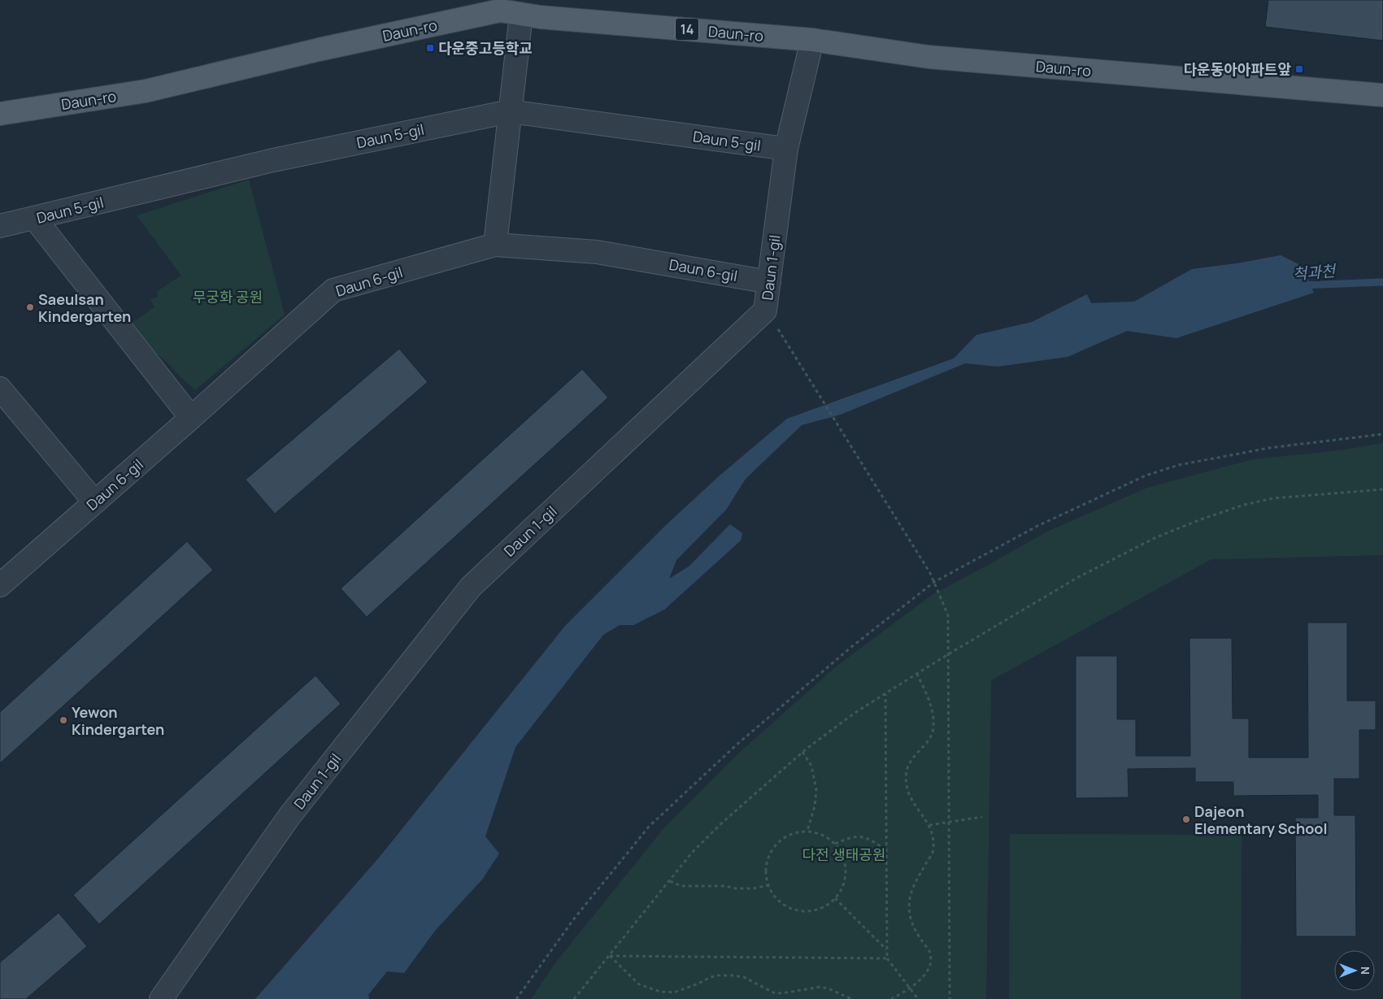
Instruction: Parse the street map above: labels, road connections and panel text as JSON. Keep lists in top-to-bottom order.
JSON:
{
  "streets": {
    "main road": ["14", "Daun-ro"],
    "street": ["Daun 5-gil", "Daun 1-gil", "Daun 6-gil"]
  },
  "crossings": [
    ["Daun-ro", "Daun 1-gil"],
    ["Daun 5-gil", "Daun 1-gil"],
    ["Daun 1-gil", "Daun 6-gil"]
  ],
  "water": ["척과천"],
  "parks": ["무궁화 공원", "다전 생태공원"],
  "places": {
    "transit": ["다운중고등학교", "다운동아아파트앞"],
    "other": ["Saeulsan Kindergarten", "Yewon Kindergarten", "Dajeon Elementary School"]
  },
  "north": "right"
}
